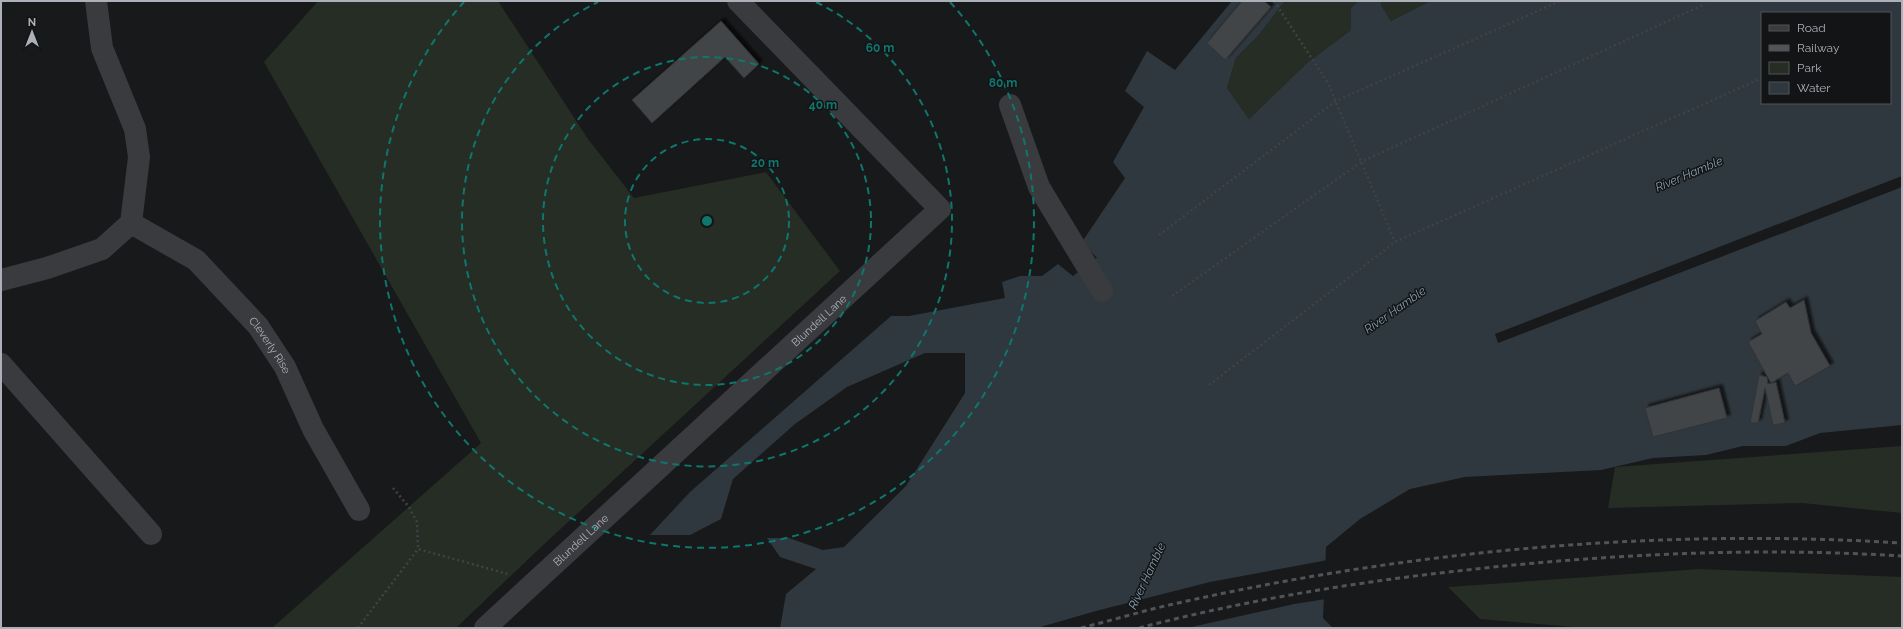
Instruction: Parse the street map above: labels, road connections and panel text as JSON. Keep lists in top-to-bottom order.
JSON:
{
  "streets": {
    "street": ["Blundell Lane", "Cleverly Rise"]
  },
  "water": ["River Hamble"],
  "legend": [
    "Road",
    "Railway",
    "Park",
    "Water"
  ],
  "north": "top",
  "rings": [
    "60 m",
    "80 m",
    "40 m",
    "20 m"
  ]
}
